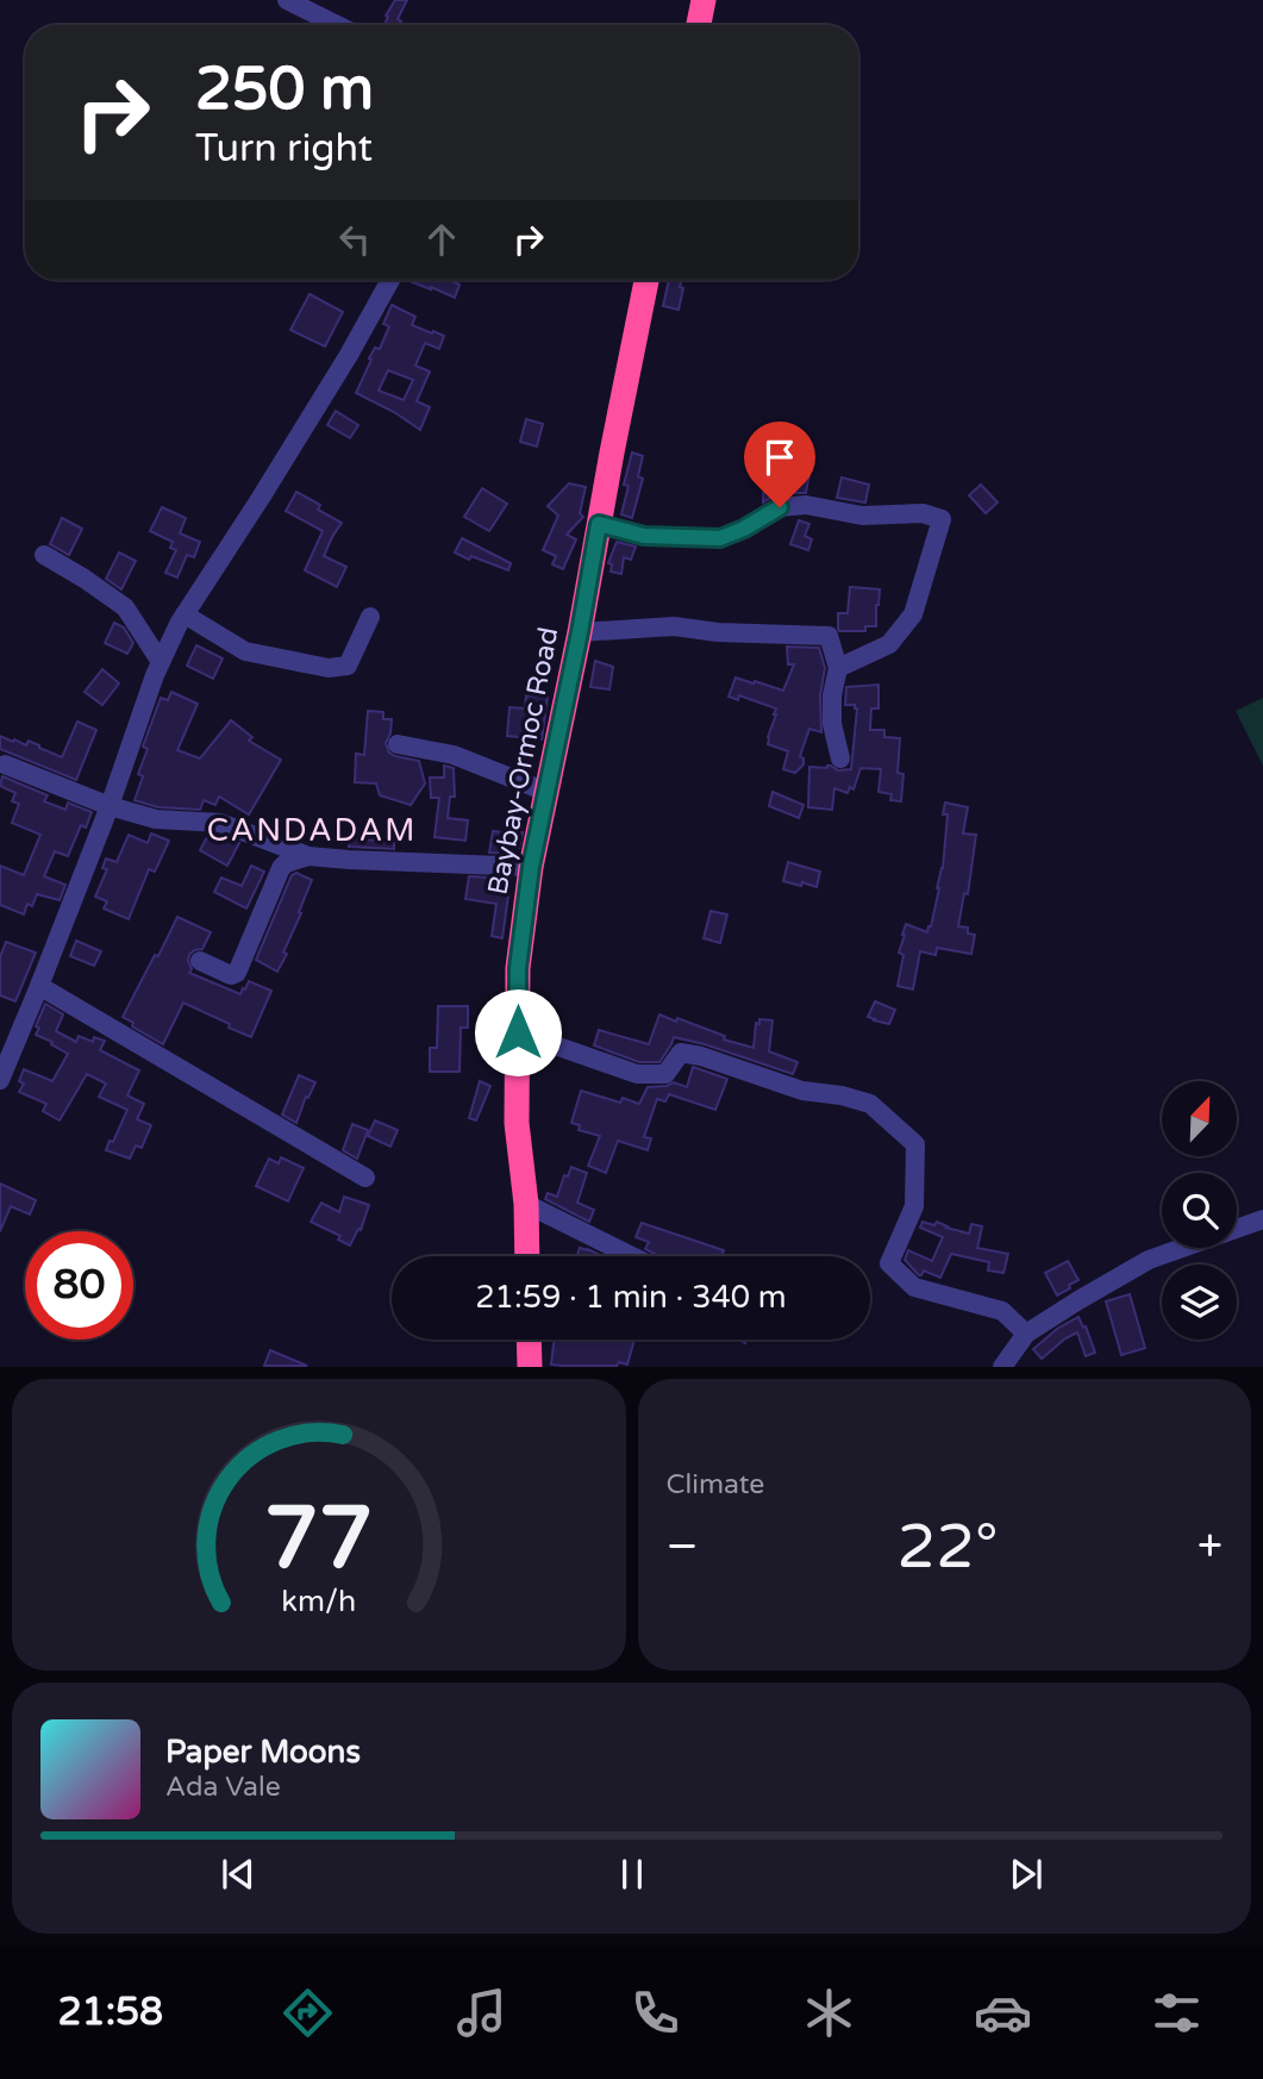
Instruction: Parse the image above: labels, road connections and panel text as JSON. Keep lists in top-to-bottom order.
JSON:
{
  "streets": {
    "highway": ["Baybay-Ormoc Road"]
  },
  "districts": ["CANDADAM"],
  "north": "top right",
  "page": {
    "turn": ["250 m", "Turn right"],
    "limit": "80",
    "trip": "21:59 · 1 min · 340 m",
    "tile": "Climate",
    "heat": ["−", "22°", "+"],
    "song": ["Paper Moons", "Ada Vale"],
    "tabs": "21:58",
    "gauge": ["77", "km/h"]
  }
}
